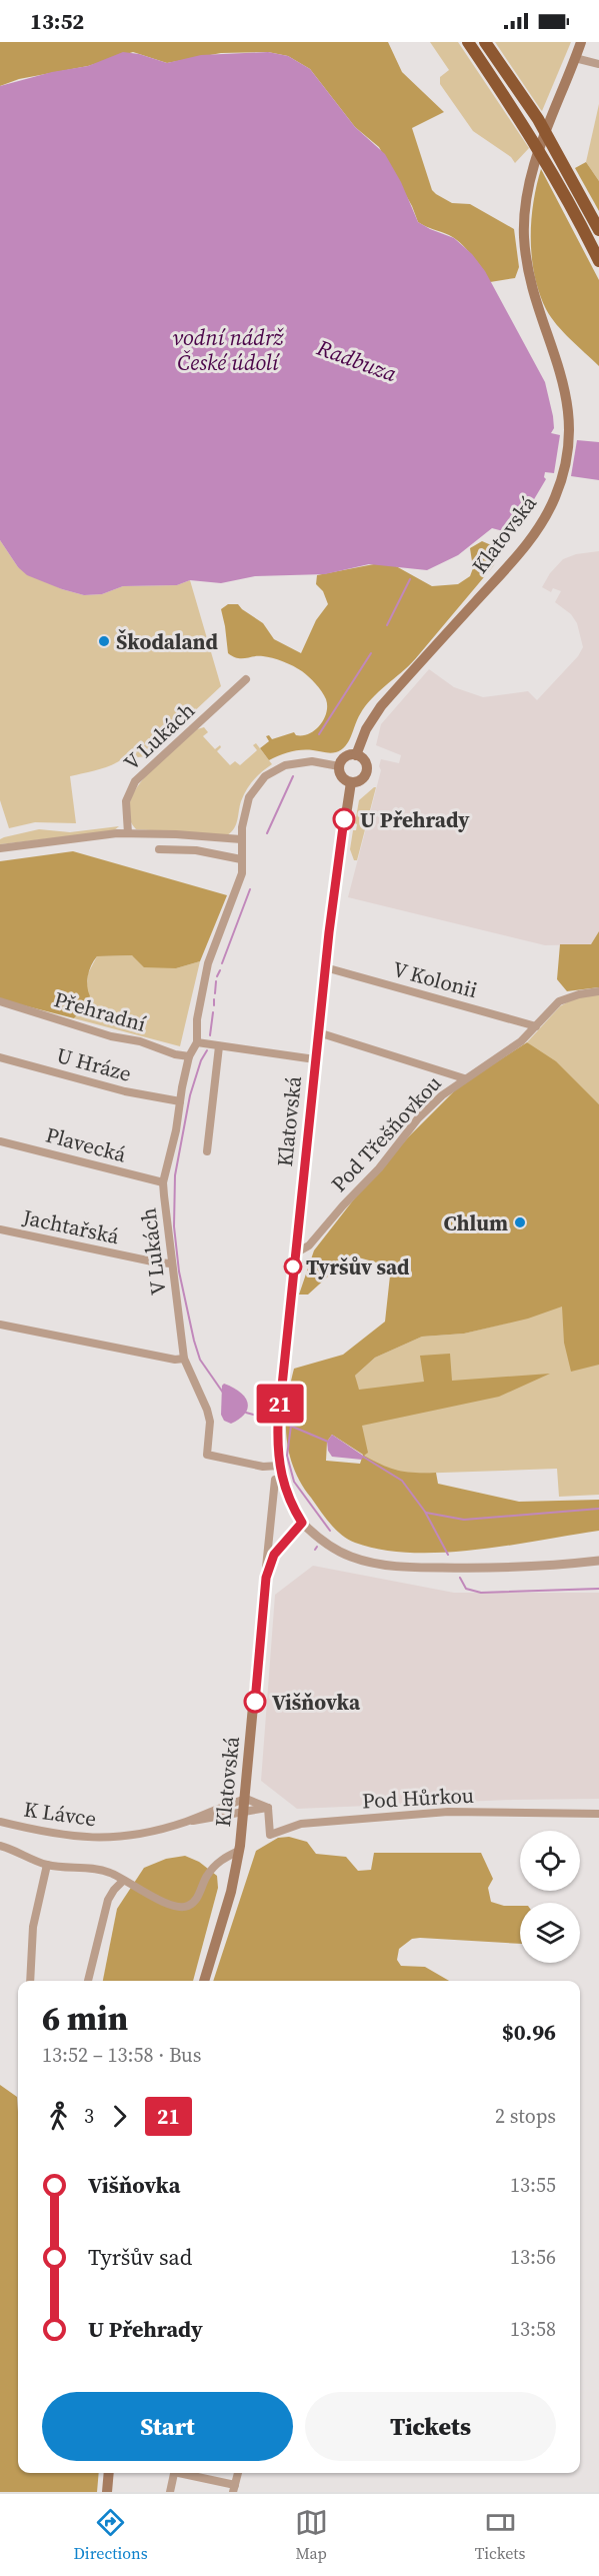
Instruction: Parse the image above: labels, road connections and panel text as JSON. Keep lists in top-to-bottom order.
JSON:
{
  "streets": {
    "main road": ["Klatovská"],
    "street": [
      "V Lukách",
      "V Kolonii",
      "Přehradní",
      "U Hráze",
      "Pod Třešňovkou",
      "Plavecká",
      "Jachtařská",
      "Pod Hůrkou",
      "K Lávce"
    ]
  },
  "crossings": [
    ["Klatovská", "V Lukách"],
    ["Klatovská", "V Kolonii"],
    ["Klatovská", "Pod Třešňovkou"],
    ["Klatovská", "K Lávce"],
    ["V Lukách", "Přehradní"],
    ["V Lukách", "U Hráze"],
    ["V Lukách", "Plavecká"],
    ["V Lukách", "Jachtařská"],
    ["V Kolonii", "Pod Třešňovkou"]
  ],
  "water": ["vodní nádrž České údolí", "Radbuza"],
  "places": [
    "Škodaland",
    "U Přehrady",
    "Chlum",
    "Tyršův sad",
    "Višňovka"
  ],
  "lines": ["bus line 21"],
  "page": {
    "status": "13:52",
    "on_map": "21",
    "heading": ["6 min", "13:52 – 13:58 · Bus", "$0.96"],
    "legs": ["3", "21", "2 stops"],
    "list": [
      {
        "name": "Višňovka",
        "value": "13:55"
      },
      {
        "name": "Tyršův sad",
        "value": "13:56"
      },
      {
        "name": "U Přehrady",
        "value": "13:58"
      }
    ],
    "buttons": ["Start", "Tickets"],
    "tabs": ["Directions", "Map", "Tickets"]
  }
}
